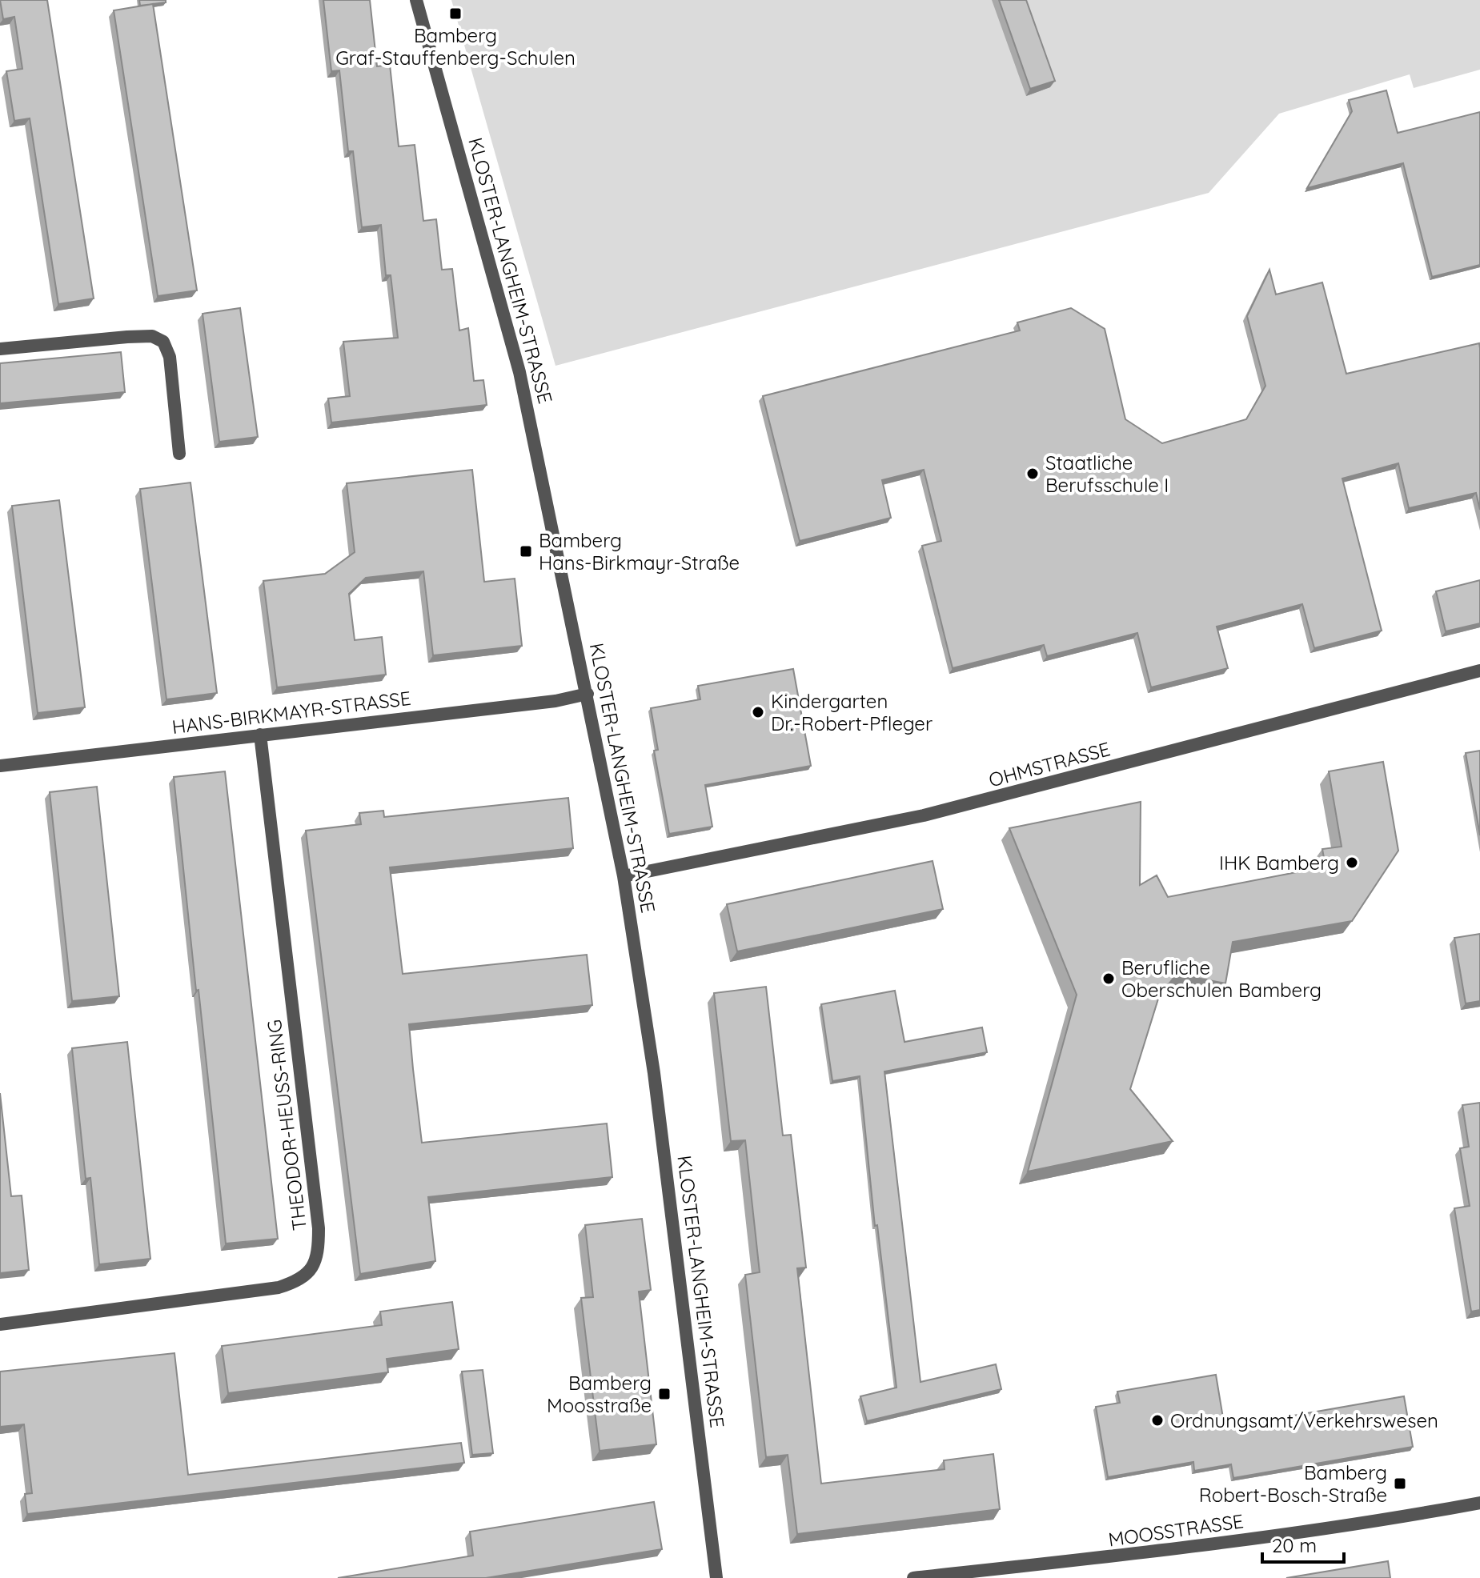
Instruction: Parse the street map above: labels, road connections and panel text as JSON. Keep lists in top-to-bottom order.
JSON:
{
  "streets": {
    "street": [
      "KLOSTER-LANGHEIM-STRASSE",
      "HANS-BIRKMAYR-STRASSE",
      "OHMSTRASSE",
      "THEODOR-HEUSS-RING",
      "MOOSSTRASSE"
    ]
  },
  "crossings": [
    ["KLOSTER-LANGHEIM-STRASSE", "HANS-BIRKMAYR-STRASSE"],
    ["KLOSTER-LANGHEIM-STRASSE", "OHMSTRASSE"],
    ["HANS-BIRKMAYR-STRASSE", "THEODOR-HEUSS-RING"]
  ],
  "places": {
    "transit": [
      "Bamberg Graf-Stauffenberg-Schulen",
      "Bamberg Hans-Birkmayr-Straße",
      "Bamberg Moosstraße",
      "Bamberg Robert-Bosch-Straße"
    ],
    "other": [
      "Staatliche Berufsschule I",
      "Kindergarten Dr.-Robert-Pfleger",
      "IHK Bamberg",
      "Berufliche Oberschulen Bamberg",
      "Ordnungsamt/Verkehrswesen"
    ]
  },
  "scale_bar": "20 m"
}
